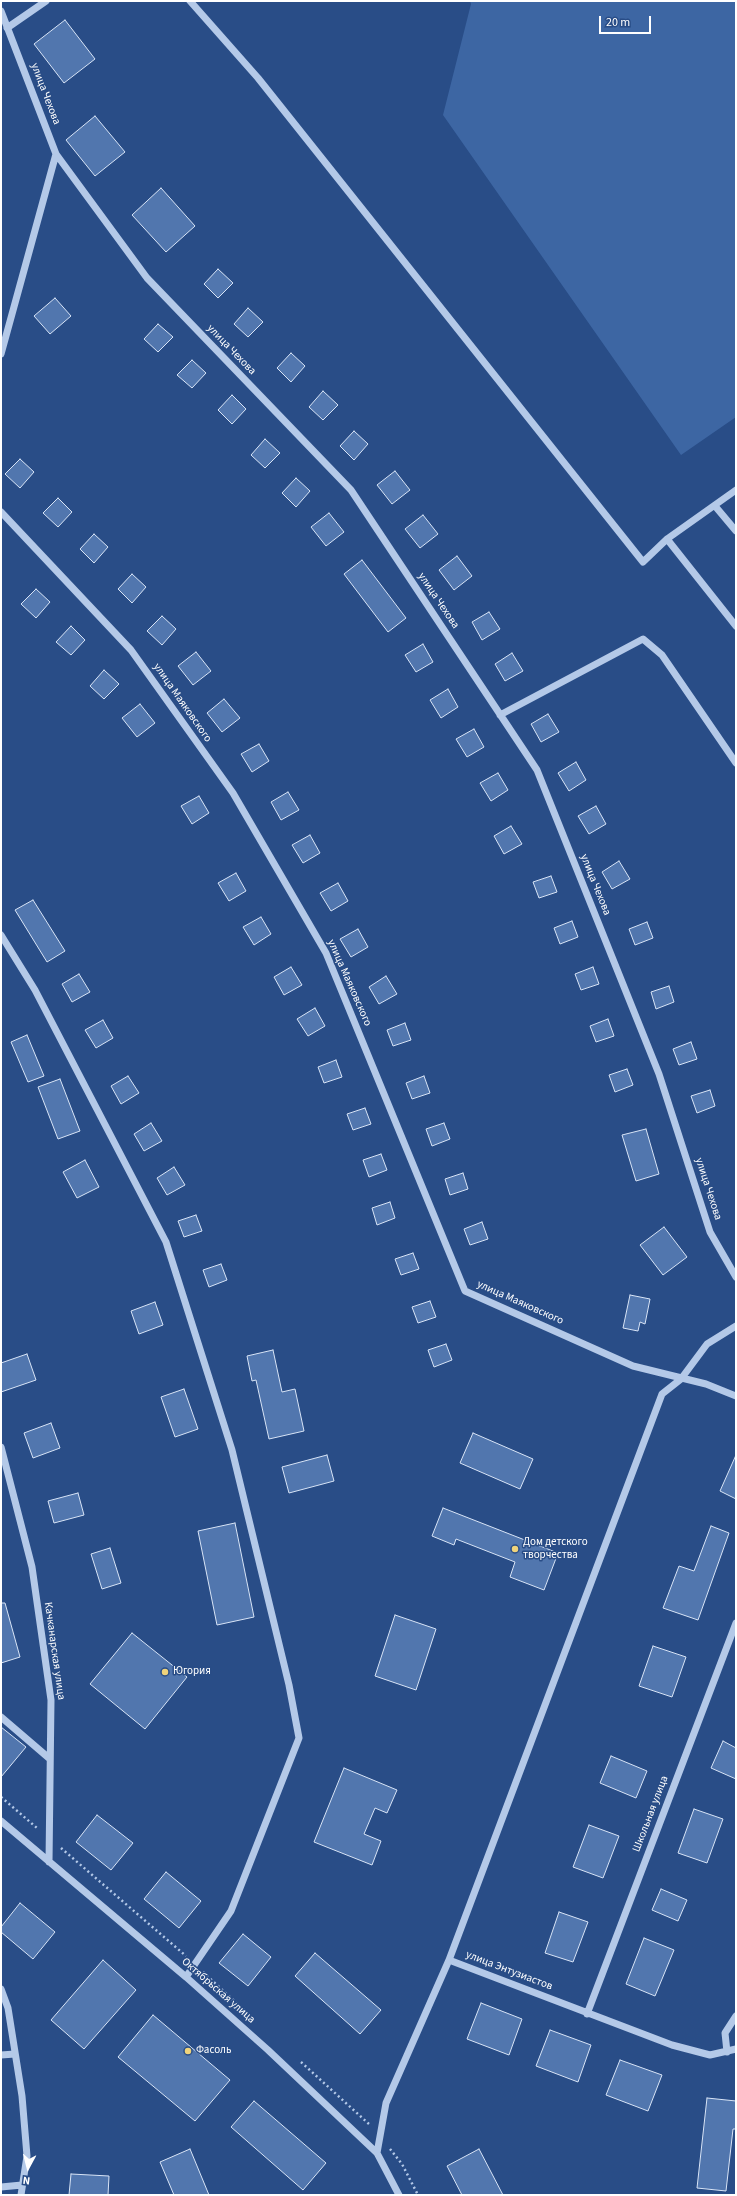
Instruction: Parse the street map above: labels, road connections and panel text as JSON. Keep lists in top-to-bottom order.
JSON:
{
  "streets": {
    "street": [
      "улица Чехова",
      "улица Маяковского",
      "Качканарская улица",
      "Школьная улица",
      "улица Энтузиастов",
      "Октябрьская улица"
    ]
  },
  "crossings": [
    ["Качканарская улица", "Октябрьская улица"],
    ["Школьная улица", "улица Энтузиастов"],
    ["улица Энтузиастов", "Октябрьская улица"]
  ],
  "places": ["Дом детского творчества", "Югория", "Фасоль"],
  "scale_bar": "20 m",
  "north": "bottom"
}
